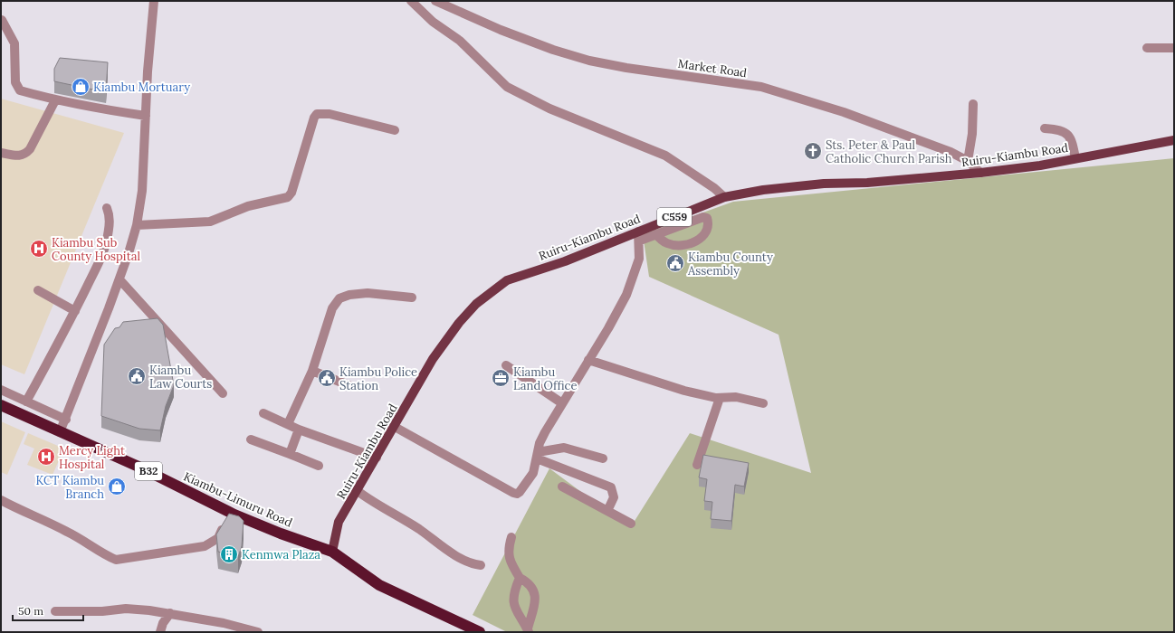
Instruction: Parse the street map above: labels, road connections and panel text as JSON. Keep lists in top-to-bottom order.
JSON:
{
  "streets": {
    "highway": ["B32", "Kiambu-Limuru Road"],
    "main road": ["Ruiru-Kiambu Road", "C559"],
    "street": ["Market Road"]
  },
  "crossings": [
    ["Market Road", "Ruiru-Kiambu Road"],
    ["Ruiru-Kiambu Road", "Kiambu-Limuru Road"]
  ],
  "places": {
    "shop": ["Kiambu Mortuary", "KCT Kiambu Branch"],
    "church": ["Sts. Peter & Paul Catholic Church Parish"],
    "hospital": ["Kiambu Sub County Hospital", "Mercy Light Hospital"],
    "public building": ["Kiambu County Assembly", "Kiambu Law Courts", "Kiambu Police Station"],
    "office": ["Kiambu Land Office"],
    "building": ["Kenmwa Plaza"]
  },
  "scale_bar": "50 m"
}
